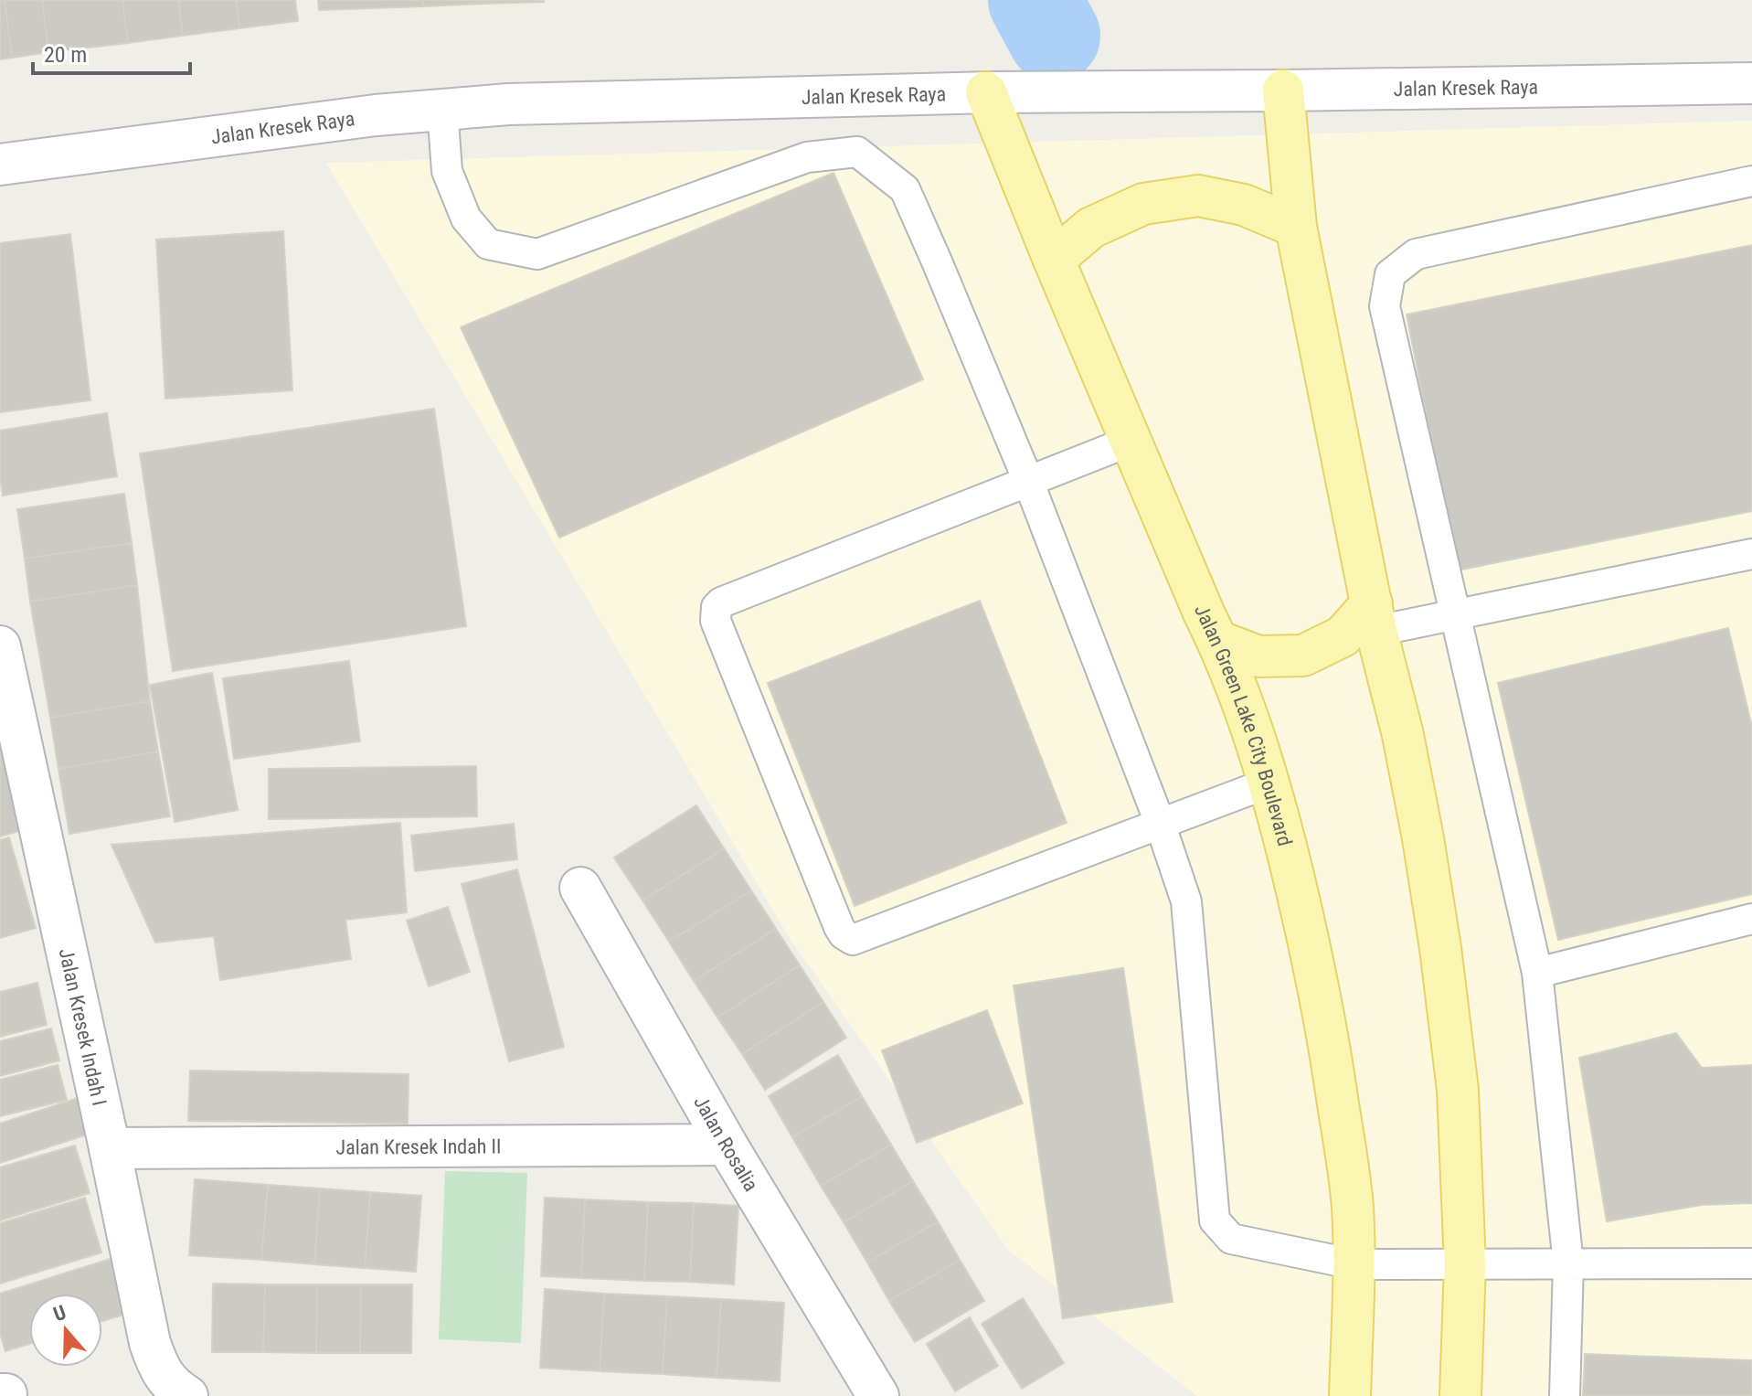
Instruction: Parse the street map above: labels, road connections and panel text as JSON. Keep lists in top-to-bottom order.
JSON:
{
  "streets": {
    "main road": ["Jalan Green Lake City Boulevard"],
    "street": [
      "Jalan Kresek Raya",
      "Jalan Kresek Indah I",
      "Jalan Rosalia",
      "Jalan Kresek Indah II"
    ]
  },
  "crossings": [
    ["Jalan Kresek Raya", "Jalan Green Lake City Boulevard"],
    ["Jalan Kresek Indah I", "Jalan Kresek Indah II"],
    ["Jalan Rosalia", "Jalan Kresek Indah II"]
  ],
  "scale_bar": "20 m",
  "north": "top"
}
